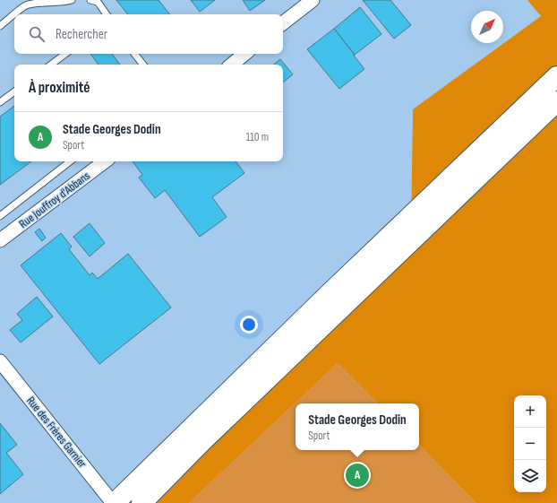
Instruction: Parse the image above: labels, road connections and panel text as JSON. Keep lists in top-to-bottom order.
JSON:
{
  "streets": {
    "street": ["Rue Jouffroy d'Abbans", "Rue des Frères Garnier"]
  },
  "north": "top right",
  "page": {
    "search": "Rechercher",
    "heading": "À proximité",
    "list": [
      {
        "mark": "A",
        "name": "Stade Georges Dodin",
        "note": "Sport",
        "value": "110 m"
      }
    ],
    "map_buttons": ["+", "−"],
    "popup": ["Stade Georges Dodin", "Sport"],
    "pins": "A"
  }
}
